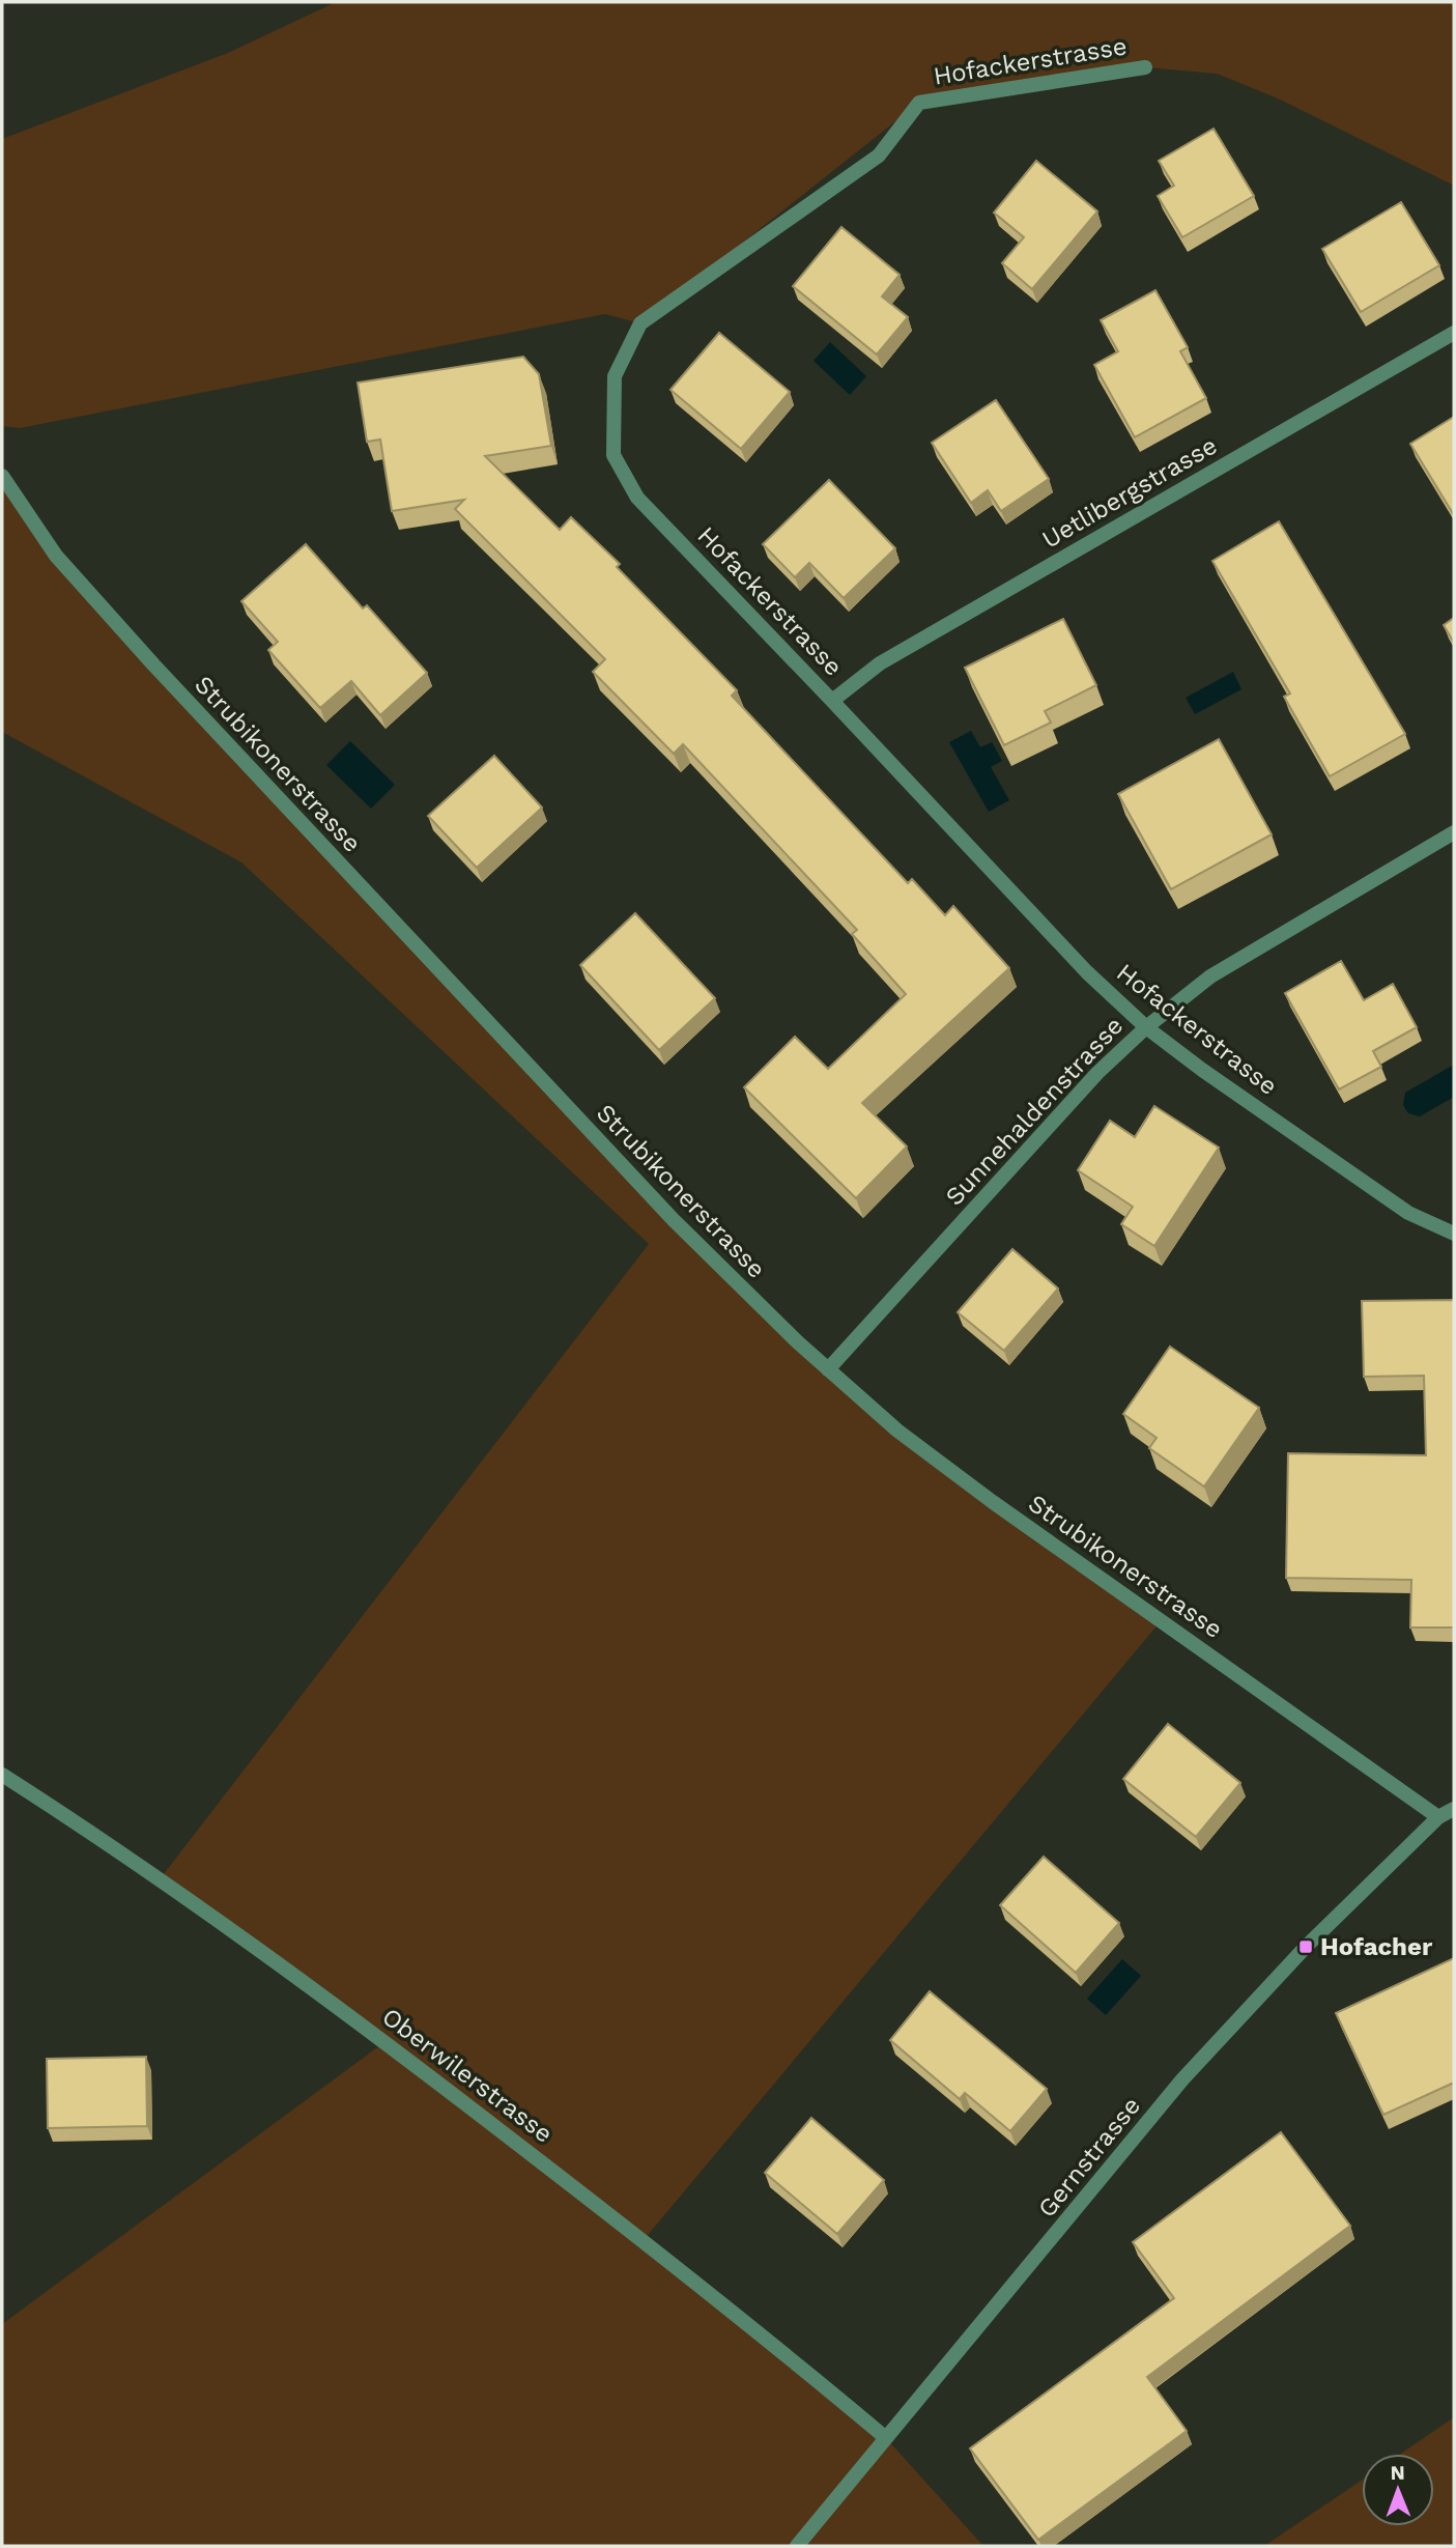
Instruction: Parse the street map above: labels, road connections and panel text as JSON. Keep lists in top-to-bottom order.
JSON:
{
  "streets": {
    "street": [
      "Hofackerstrasse",
      "Uetlibergstrasse",
      "Strubikonerstrasse",
      "Sunnehaldenstrasse",
      "Oberwilerstrasse",
      "Gernstrasse"
    ]
  },
  "crossings": [
    ["Hofackerstrasse", "Uetlibergstrasse"],
    ["Hofackerstrasse", "Sunnehaldenstrasse"],
    ["Strubikonerstrasse", "Sunnehaldenstrasse"],
    ["Strubikonerstrasse", "Gernstrasse"],
    ["Oberwilerstrasse", "Gernstrasse"]
  ],
  "places": {
    "transit": ["Hofacher"]
  },
  "north": "top"
}
